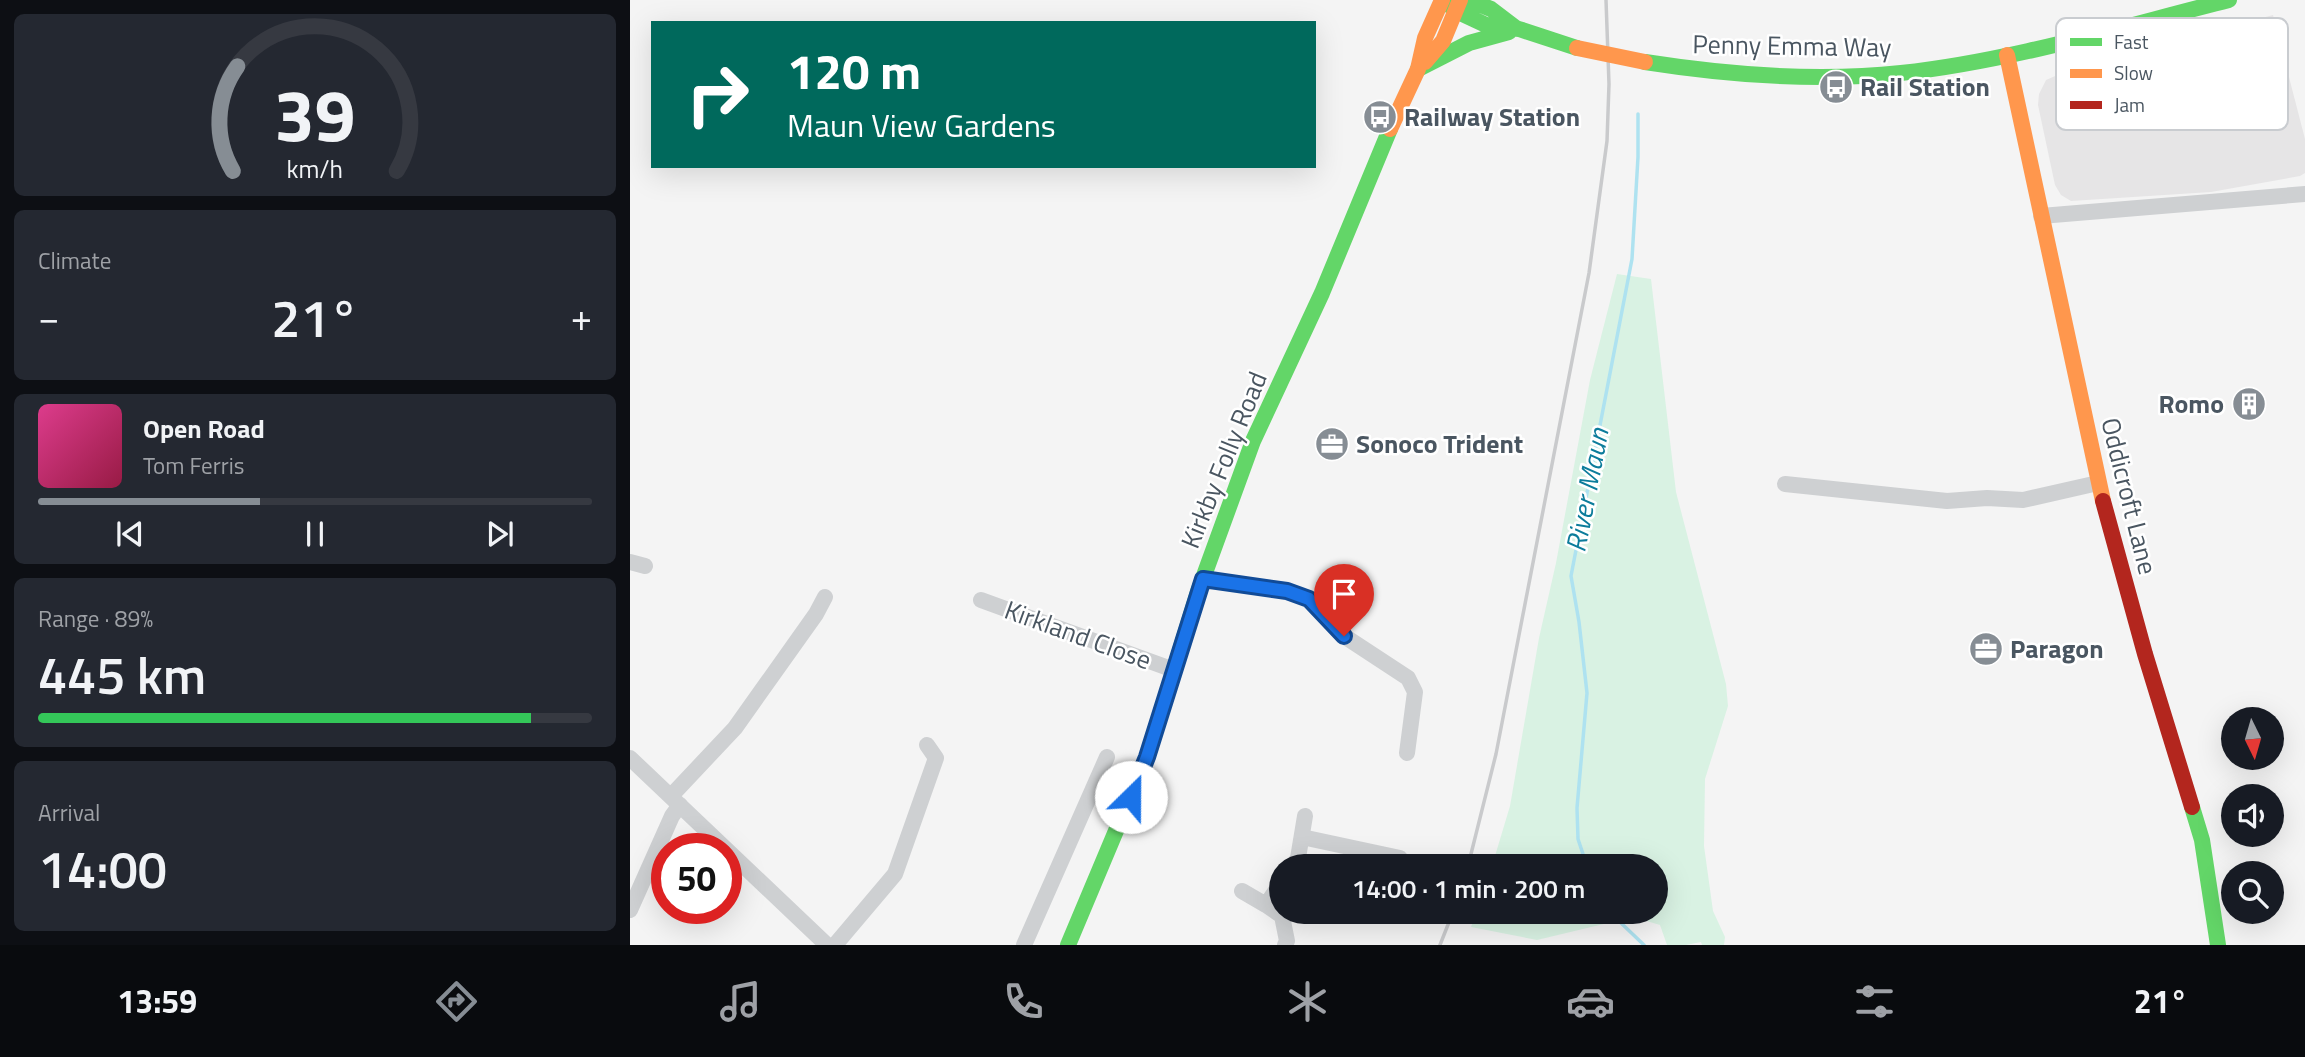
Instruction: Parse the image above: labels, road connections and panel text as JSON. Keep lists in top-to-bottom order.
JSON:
{
  "streets": {
    "main road": ["Penny Emma Way", "Kirkby Folly Road", "Oddicroft Lane"],
    "street": ["Kirkland Close"]
  },
  "crossings": [
    ["Penny Emma Way", "Kirkby Folly Road"],
    ["Penny Emma Way", "Oddicroft Lane"],
    ["Kirkby Folly Road", "Kirkland Close"]
  ],
  "water": ["River Maun"],
  "places": {
    "bus stop": ["Rail Station", "Railway Station"],
    "building": ["Romo"],
    "office": ["Sonoco Trident", "Paragon"]
  },
  "legend": ["Fast", "Slow", "Jam"],
  "north": "bottom",
  "page": {
    "turn": ["120 m", "Maun View Gardens"],
    "tile": [
      "Climate",
      ["Range · 89%", "445 km"],
      ["Arrival", "14:00"]
    ],
    "heat": ["−", "21°", "+"],
    "song": ["Open Road", "Tom Ferris"],
    "limit": "50",
    "trip": "14:00 · 1 min · 200 m",
    "tabs": ["13:59", "21°"],
    "gauge": ["39", "km/h"]
  }
}
